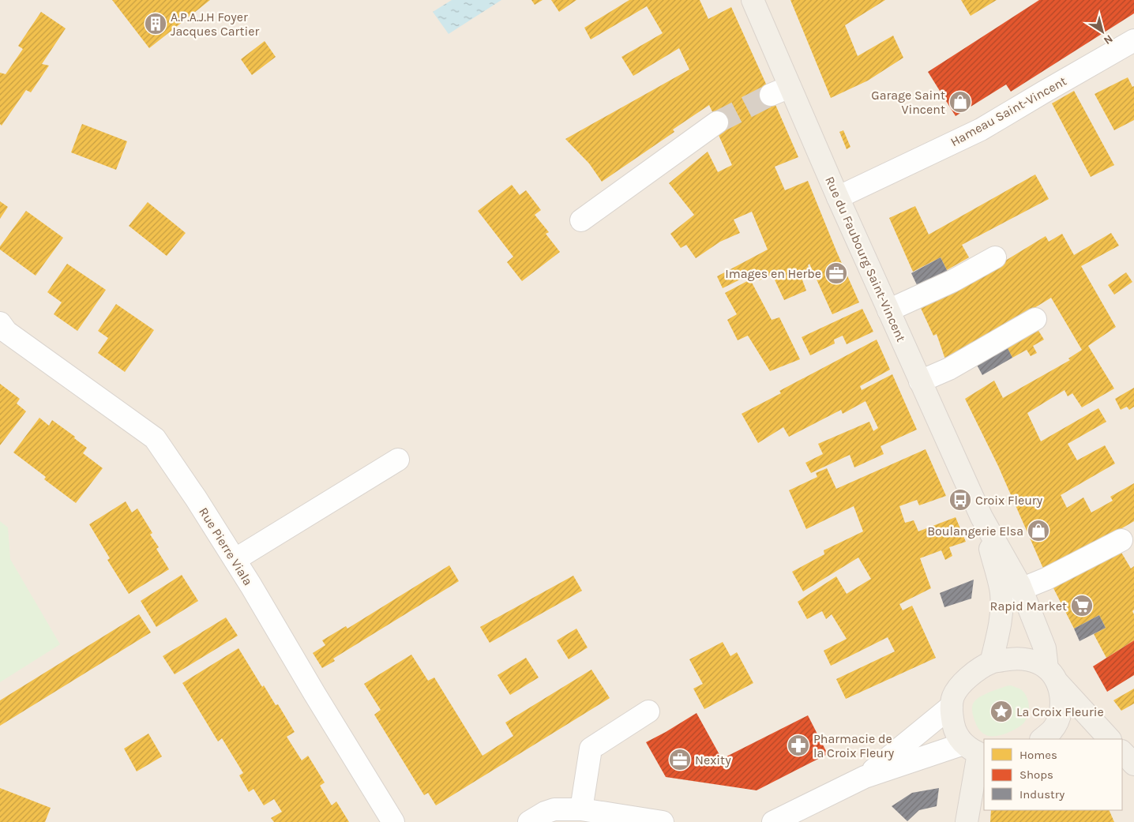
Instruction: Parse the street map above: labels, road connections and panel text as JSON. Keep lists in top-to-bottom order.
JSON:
{
  "streets": {
    "main road": ["Rue du Faubourg Saint-Vincent"],
    "street": ["Hameau Saint-Vincent", "Rue Pierre Viala"]
  },
  "crossings": [
    ["Hameau Saint-Vincent", "Rue du Faubourg Saint-Vincent"]
  ],
  "places": {
    "building": ["A.P.A.J.H Foyer Jacques Cartier"],
    "shop": ["Garage Saint Vincent", "Boulangerie Elsa"],
    "office": ["Images en Herbe", "Nexity"],
    "bus stop": ["Croix Fleury"],
    "supermarket": ["Rapid Market"],
    "place": ["La Croix Fleurie"],
    "pharmacy": ["Pharmacie de la Croix Fleury"]
  },
  "legend": ["Homes", "Shops", "Industry"],
  "north": "bottom right"
}
